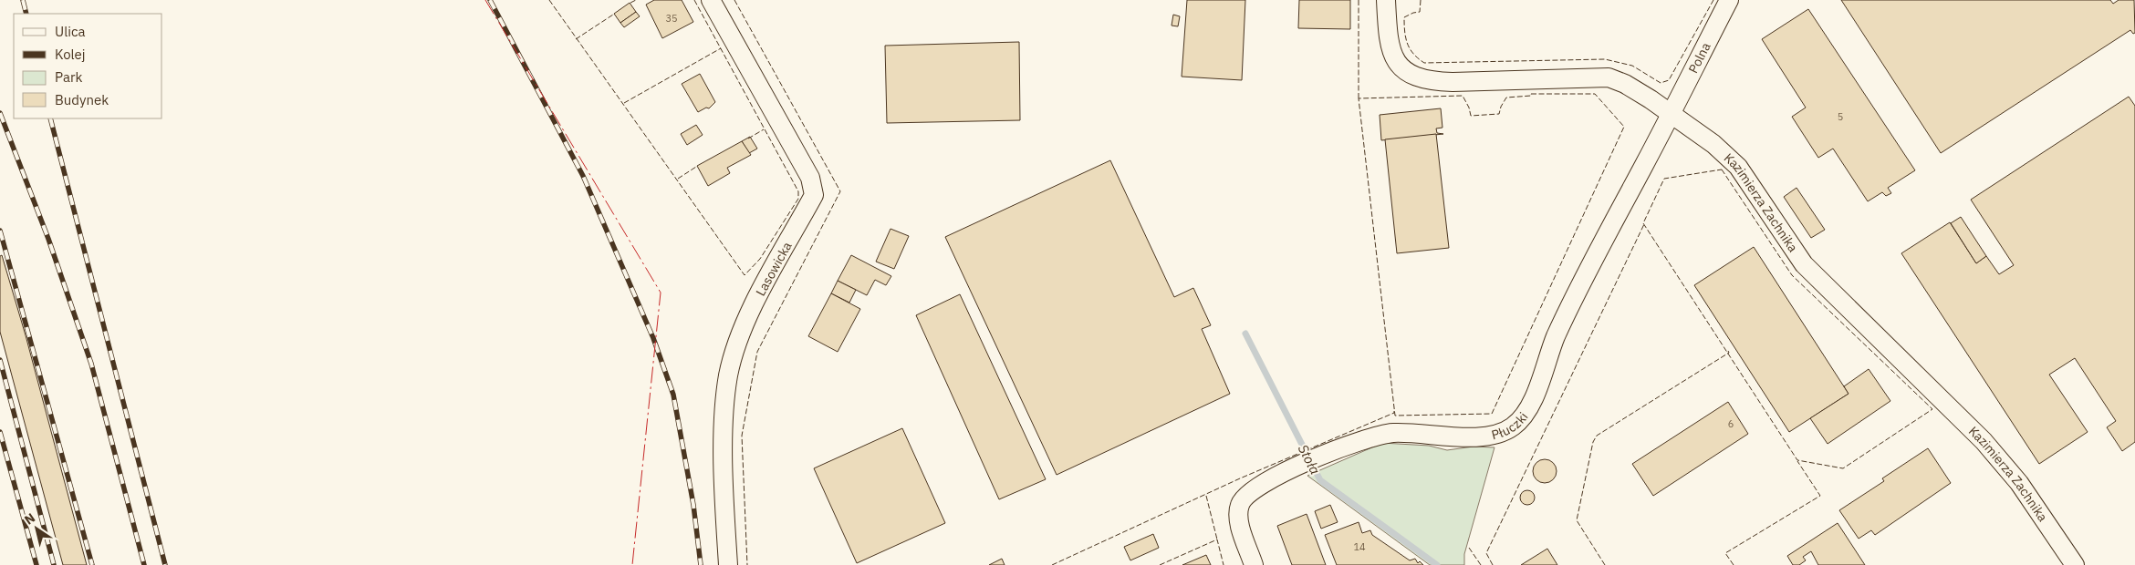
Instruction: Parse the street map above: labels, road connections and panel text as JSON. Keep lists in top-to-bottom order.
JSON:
{
  "streets": {
    "street": [
      "Polna",
      "Kazimierza Zachnika",
      "Lasowicka",
      "Płuczki"
    ]
  },
  "crossings": [
    ["Polna", "Kazimierza Zachnika"],
    ["Polna", "Płuczki"],
    ["Kazimierza Zachnika", "Płuczki"]
  ],
  "water": ["Stoła"],
  "house_numbers": [
    "35",
    "5",
    "6",
    "14"
  ],
  "legend": [
    "Ulica",
    "Kolej",
    "Park",
    "Budynek"
  ],
  "north": "top left"
}
